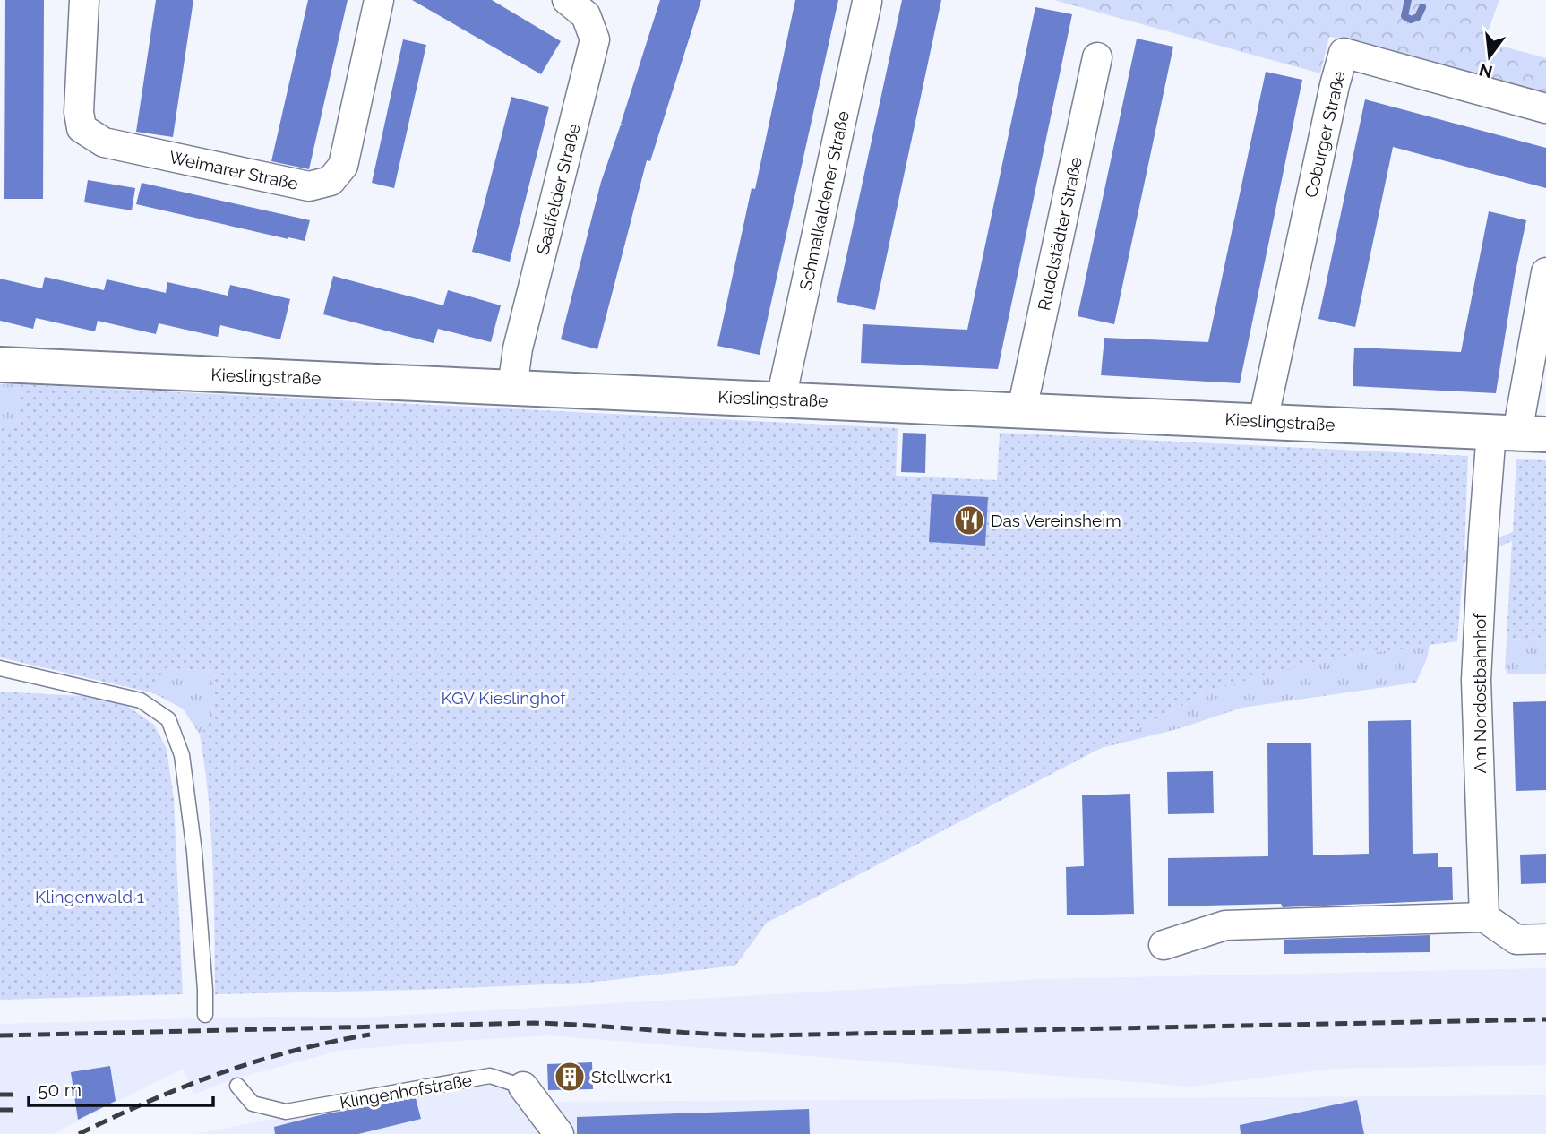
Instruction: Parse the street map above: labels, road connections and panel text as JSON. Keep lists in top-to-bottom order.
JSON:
{
  "streets": {
    "street": [
      "Coburger Straße",
      "Weimarer Straße",
      "Saalfelder Straße",
      "Schmalkaldener Straße",
      "Rudolstädter Straße",
      "Kieslingstraße",
      "Am Nordostbahnhof",
      "Klingenhofstraße"
    ]
  },
  "crossings": [
    ["Coburger Straße", "Kieslingstraße"],
    ["Saalfelder Straße", "Kieslingstraße"],
    ["Schmalkaldener Straße", "Kieslingstraße"],
    ["Rudolstädter Straße", "Kieslingstraße"],
    ["Kieslingstraße", "Am Nordostbahnhof"]
  ],
  "parks": ["KGV Kieslinghof", "Klingenwald 1"],
  "places": {
    "restaurant": ["Das Vereinsheim"],
    "building": ["Stellwerk1"]
  },
  "scale_bar": "50 m",
  "north": "bottom"
}
